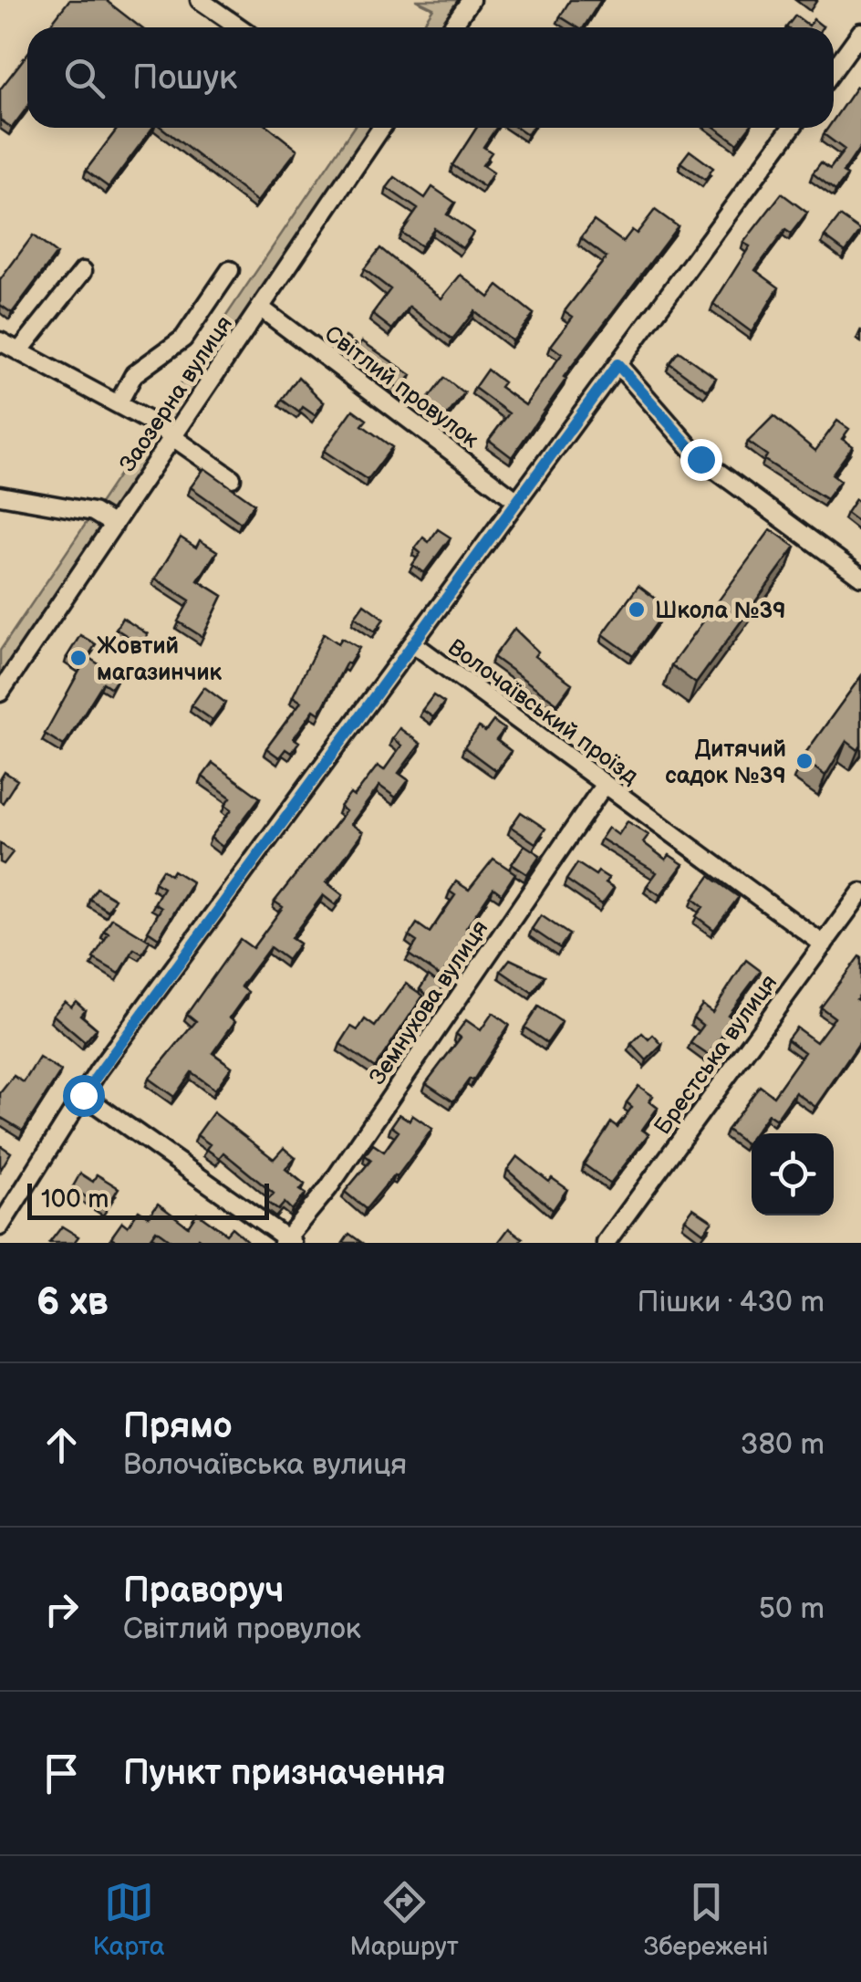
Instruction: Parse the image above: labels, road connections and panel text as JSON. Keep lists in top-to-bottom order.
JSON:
{
  "streets": {
    "street": [
      "Світлий провулок",
      "Заозерна вулиця",
      "Волочаївський проїзд",
      "Земнухова вулиця",
      "Брестська вулиця"
    ]
  },
  "crossings": [
    ["Світлий провулок", "Заозерна вулиця"],
    ["Волочаївський проїзд", "Земнухова вулиця"],
    ["Волочаївський проїзд", "Брестська вулиця"]
  ],
  "places": ["Школа №39", "Жовтий магазинчик", "Дитячий садок №39"],
  "scale_bar": "100 m",
  "page": {
    "search": "Пошук",
    "scale": "100 m",
    "heading": ["6 хв", "Пішки · 430 m"],
    "list": [
      ["Прямо", "Волочаївська вулиця", "380 m"],
      ["Праворуч", "Світлий провулок", "50 m"],
      "Пункт призначення"
    ],
    "nav": ["Карта", "Маршрут", "Збережені"]
  }
}
